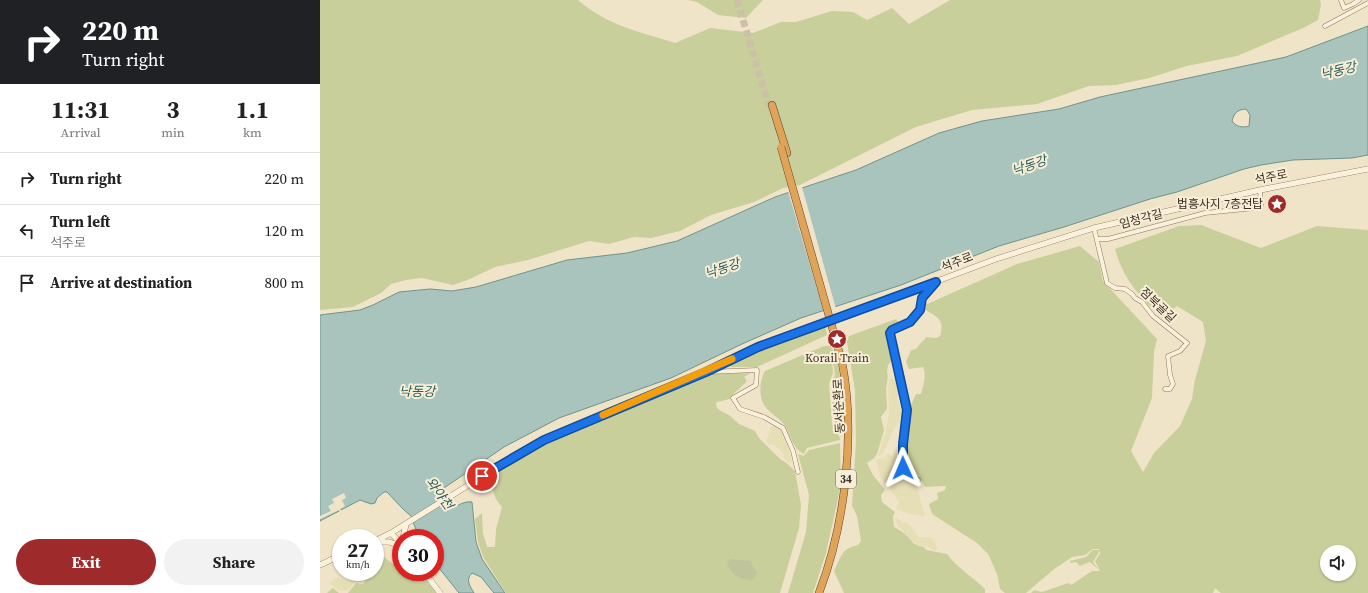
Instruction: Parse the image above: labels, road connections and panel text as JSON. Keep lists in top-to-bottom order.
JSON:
{
  "streets": {
    "highway": ["동서순환로", "34"],
    "street": ["석주로", "임청각길", "점북골길"]
  },
  "crossings": [
    ["석주로", "임청각길"],
    ["석주로", "점북골길"],
    ["임청각길", "점북골길"]
  ],
  "water": ["낙동강", "와야천"],
  "places": {
    "place": ["법흥사지 7층전탑", "Korail Train"]
  },
  "page": {
    "turn": ["220 m", "Turn right"],
    "eta": [
      "11:31",
      "Arrival",
      "3",
      "min",
      "1.1",
      "km"
    ],
    "list": [
      {
        "name": "Turn right",
        "value": "220 m"
      },
      {
        "name": "Turn left",
        "note": "석주로",
        "value": "120 m"
      },
      {
        "name": "Arrive at destination",
        "value": "800 m"
      }
    ],
    "speed": "27 km/h",
    "limit": "30",
    "buttons": ["Exit", "Share"]
  }
}
